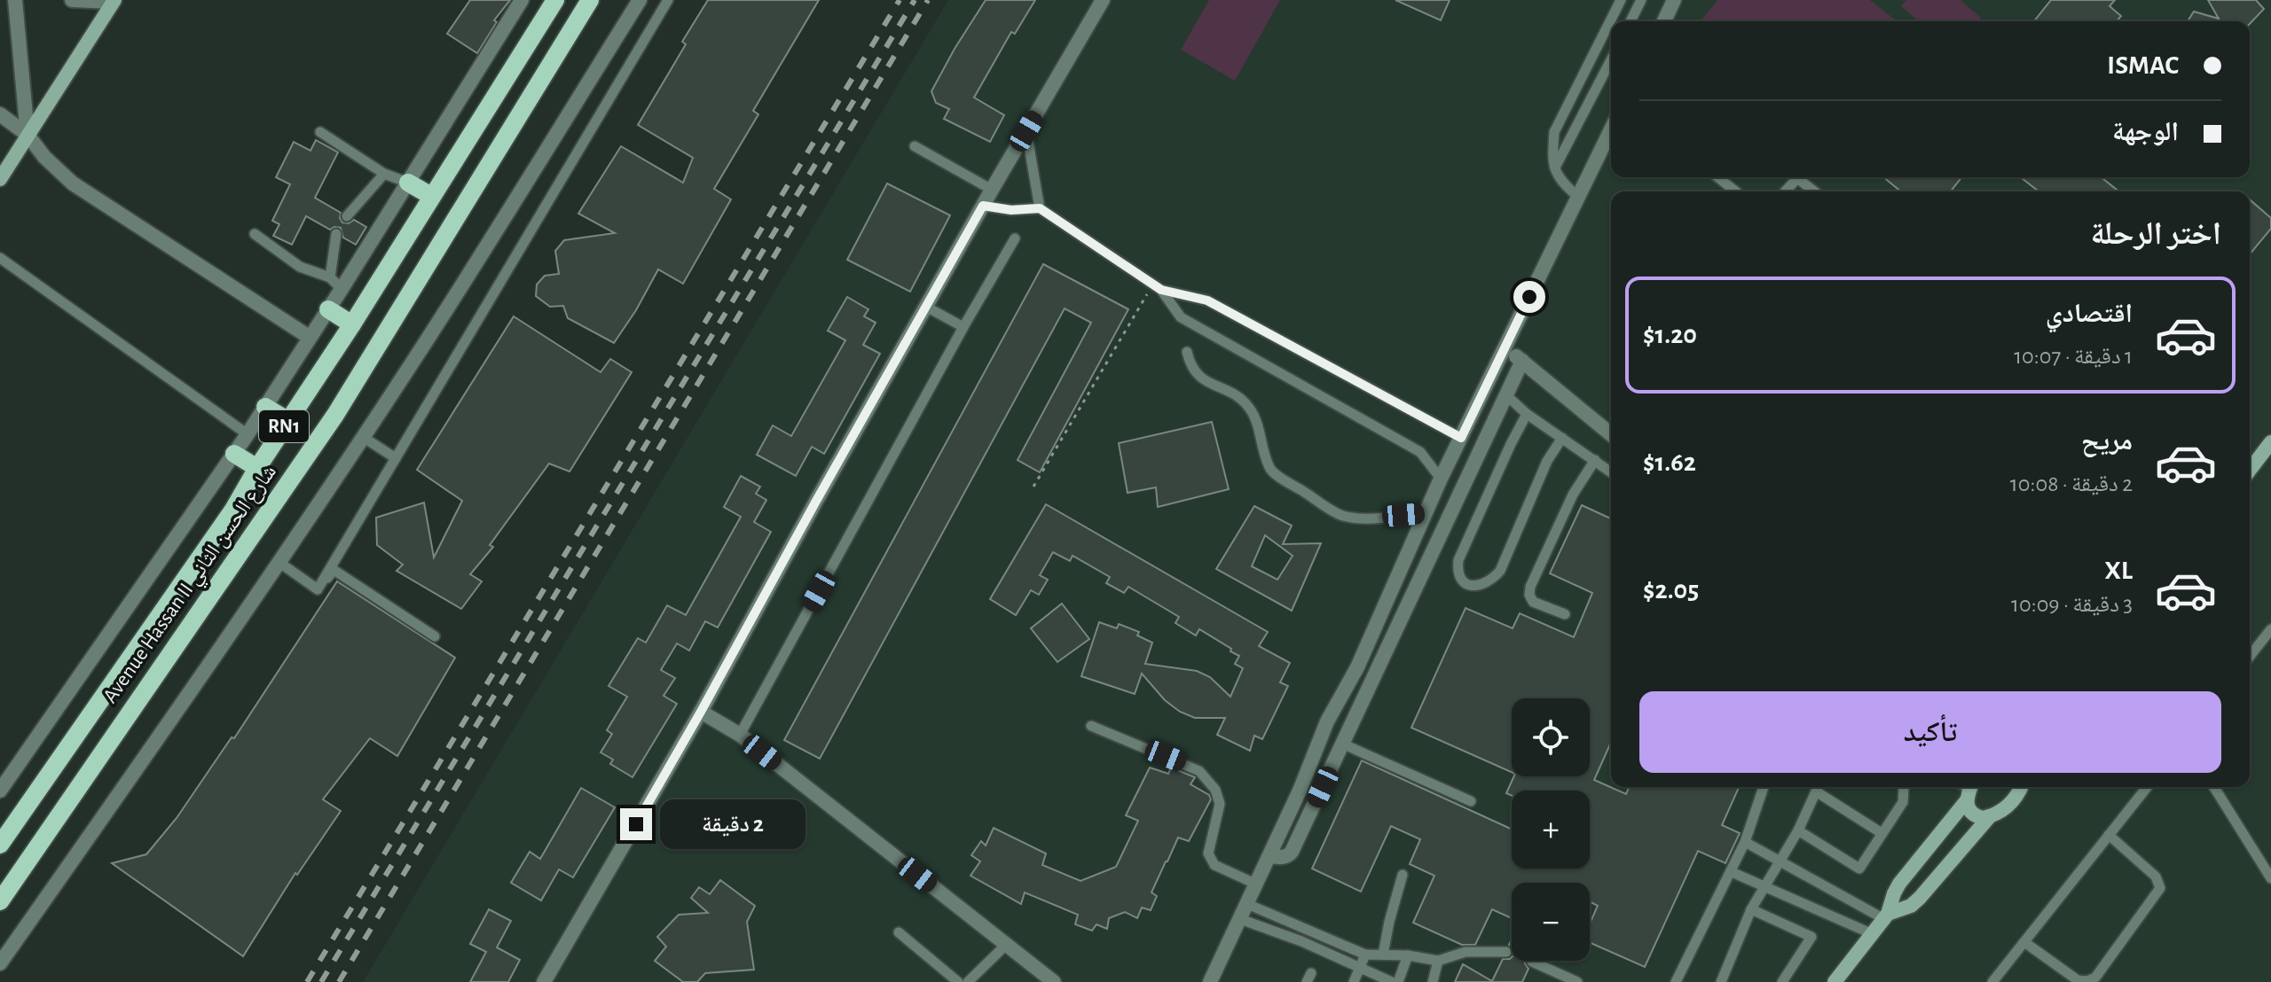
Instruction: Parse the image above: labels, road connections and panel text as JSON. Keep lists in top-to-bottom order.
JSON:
{
  "streets": {
    "main road": ["RN1", "Avenue Hassan II شارع الحسن الثاني"]
  },
  "page": {
    "banner": ["ISMAC", "الوجهة"],
    "heading": "اختر الرحلة",
    "list": [
      {
        "name": "اقتصادي",
        "note": "1 دقيقة · 10:07",
        "value": "$1.20"
      },
      {
        "name": "مريح",
        "note": "2 دقيقة · 10:08",
        "value": "$1.62"
      },
      {
        "name": "XL",
        "note": "3 دقيقة · 10:09",
        "value": "$2.05"
      }
    ],
    "buttons": "تأكيد",
    "map_buttons": ["+", "−"],
    "bubble": "2 دقيقة"
  }
}
